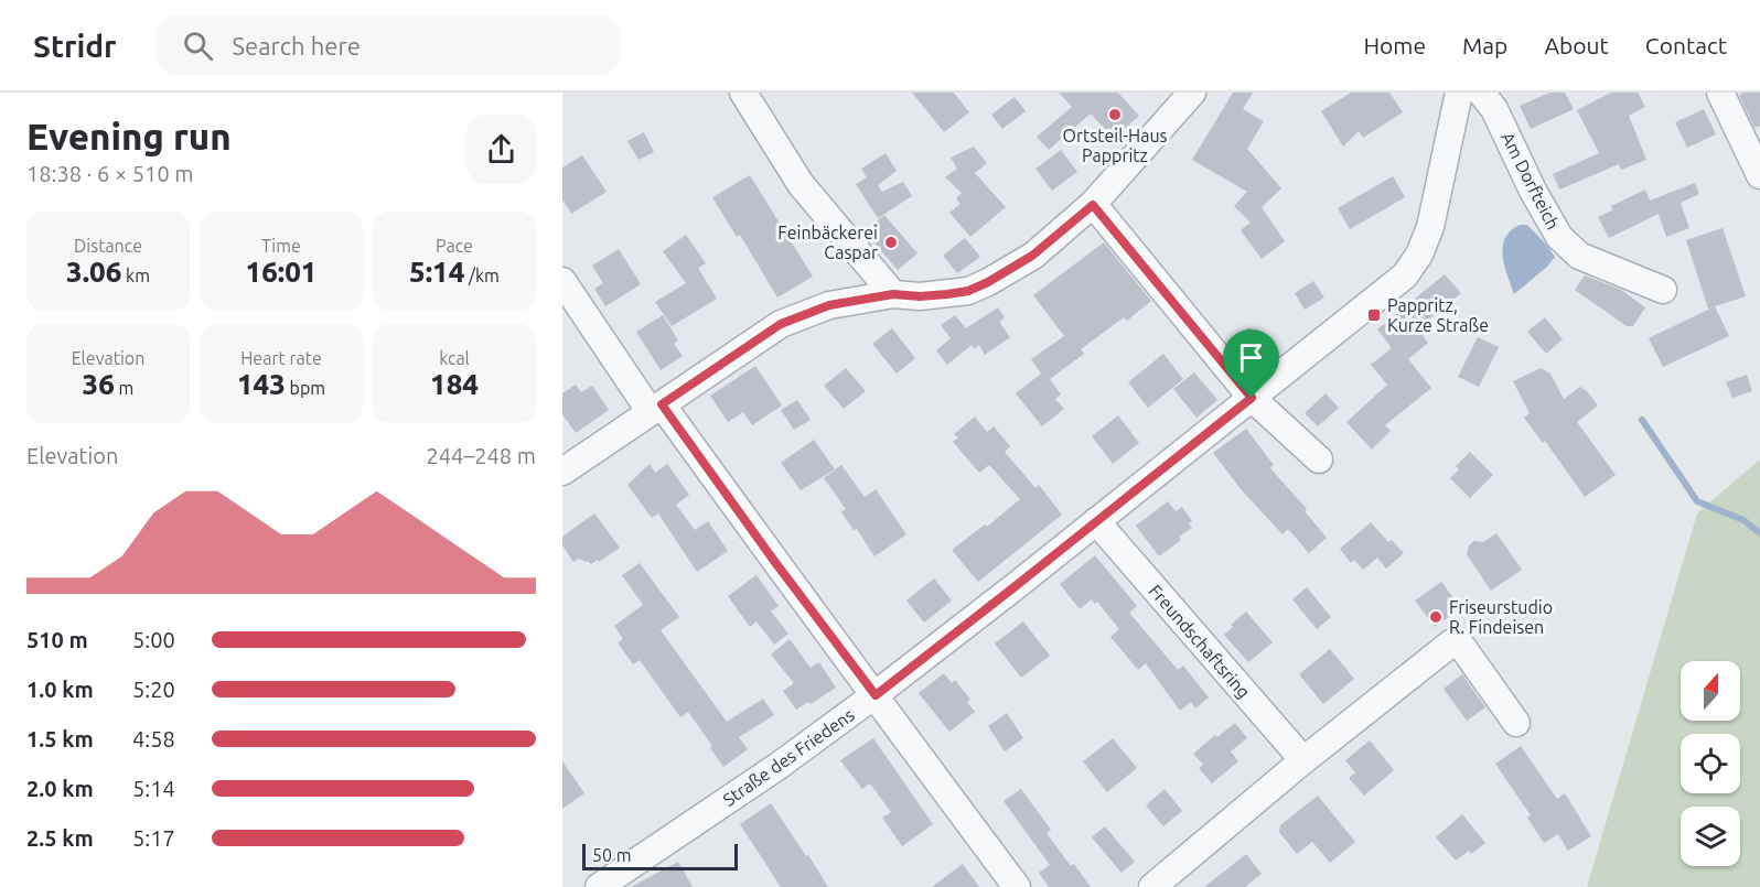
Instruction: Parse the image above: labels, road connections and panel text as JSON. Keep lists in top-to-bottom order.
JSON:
{
  "streets": {
    "street": ["Am Dorfteich", "Freundschaftsring", "Straße des Friedens"]
  },
  "crossings": [
    ["Freundschaftsring", "Straße des Friedens"]
  ],
  "places": {
    "other": ["Ortsteil-Haus Pappritz", "Feinbäckerei Caspar", "Friseurstudio R. Findeisen"],
    "transit": ["Pappritz, Kurze Straße"]
  },
  "scale_bar": "50 m",
  "north": "top",
  "page": {
    "header": "Stridr",
    "search": "Search here",
    "nav": [
      "Home",
      "Map",
      "About",
      "Contact"
    ],
    "heading": ["Evening run", "18:38 · 6 × 510 m"],
    "stats": [
      ["Distance", "3.06 km"],
      ["Time", "16:01"],
      ["Pace", "5:14 /km"],
      ["Elevation", "36 m"],
      ["Heart rate", "143 bpm"],
      ["kcal", "184"]
    ],
    "chart": ["Elevation", "244–248 m"],
    "list": [
      {
        "name": "510 m",
        "note": "5:00"
      },
      {
        "name": "1.0 km",
        "note": "5:20"
      },
      {
        "name": "1.5 km",
        "note": "4:58"
      },
      {
        "name": "2.0 km",
        "note": "5:14"
      },
      {
        "name": "2.5 km",
        "note": "5:17"
      }
    ],
    "scale": "50 m"
  }
}
